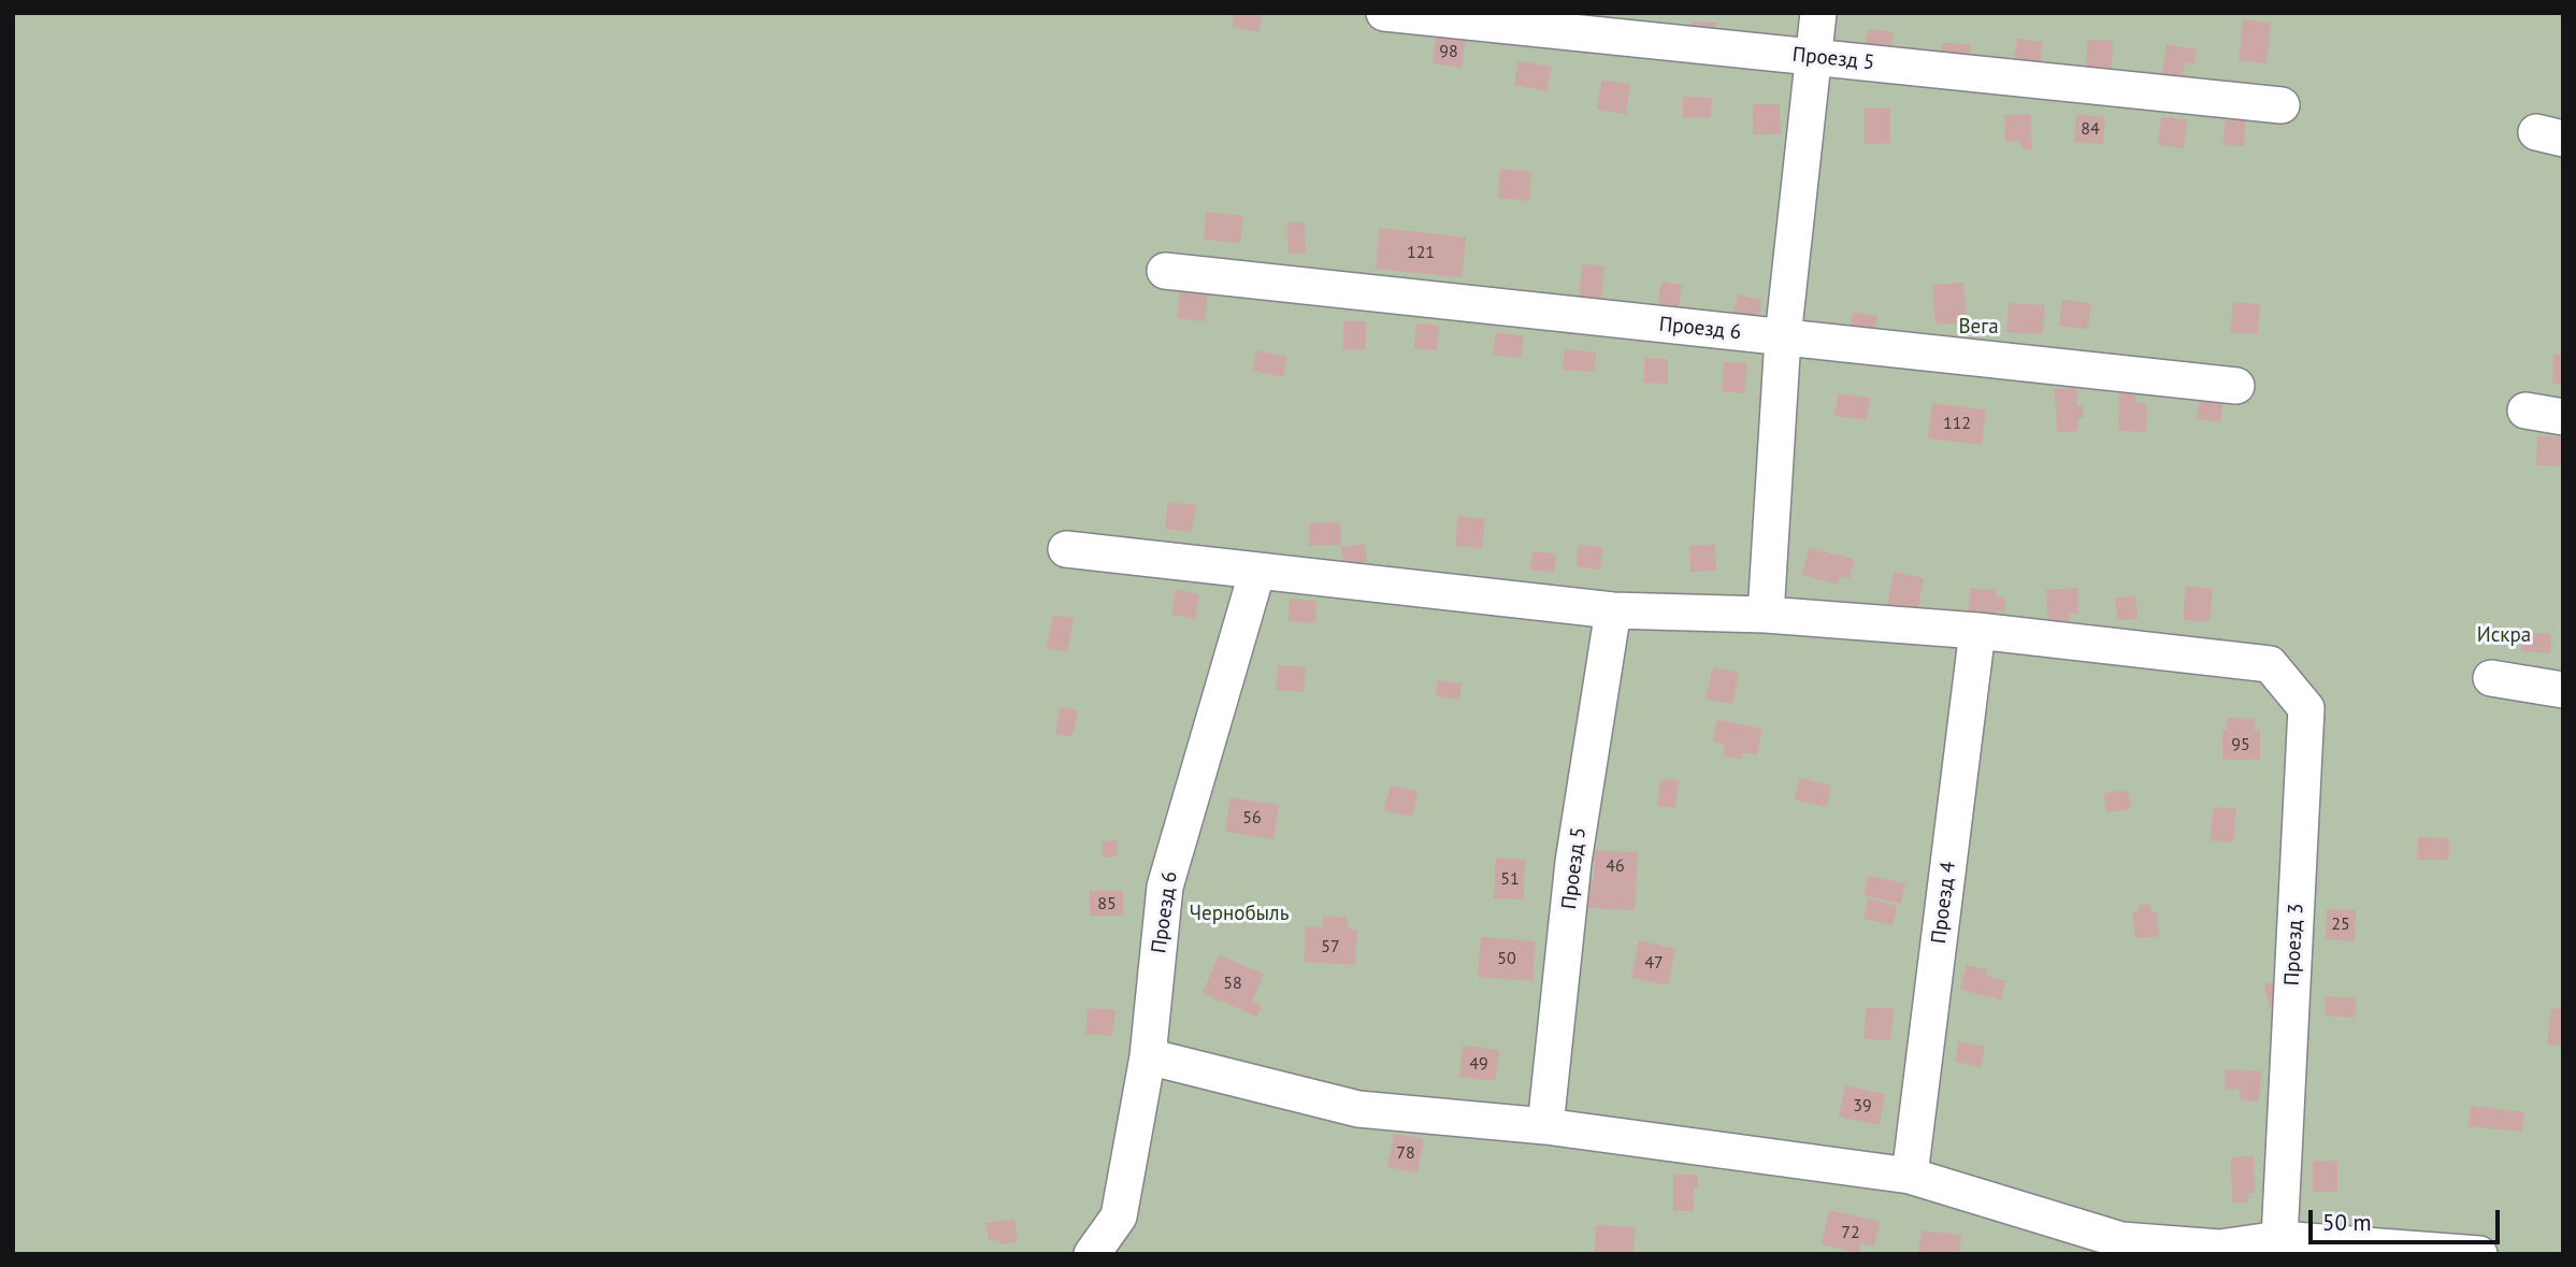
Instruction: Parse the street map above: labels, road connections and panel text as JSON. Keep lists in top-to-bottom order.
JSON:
{
  "streets": {
    "street": [
      "Проезд 5",
      "Проезд 6",
      "Проезд 4",
      "Проезд 3"
    ]
  },
  "crossings": [
    ["Проезд 4", "Проезд 3"]
  ],
  "parks": ["Вега", "Искра", "Чернобыль"],
  "house_numbers": [
    "98",
    "84",
    "121",
    "112",
    "95",
    "56",
    "46",
    "51",
    "85",
    "25",
    "57",
    "50",
    "47",
    "58",
    "49",
    "39",
    "78",
    "72"
  ],
  "scale_bar": "50 m"
}
